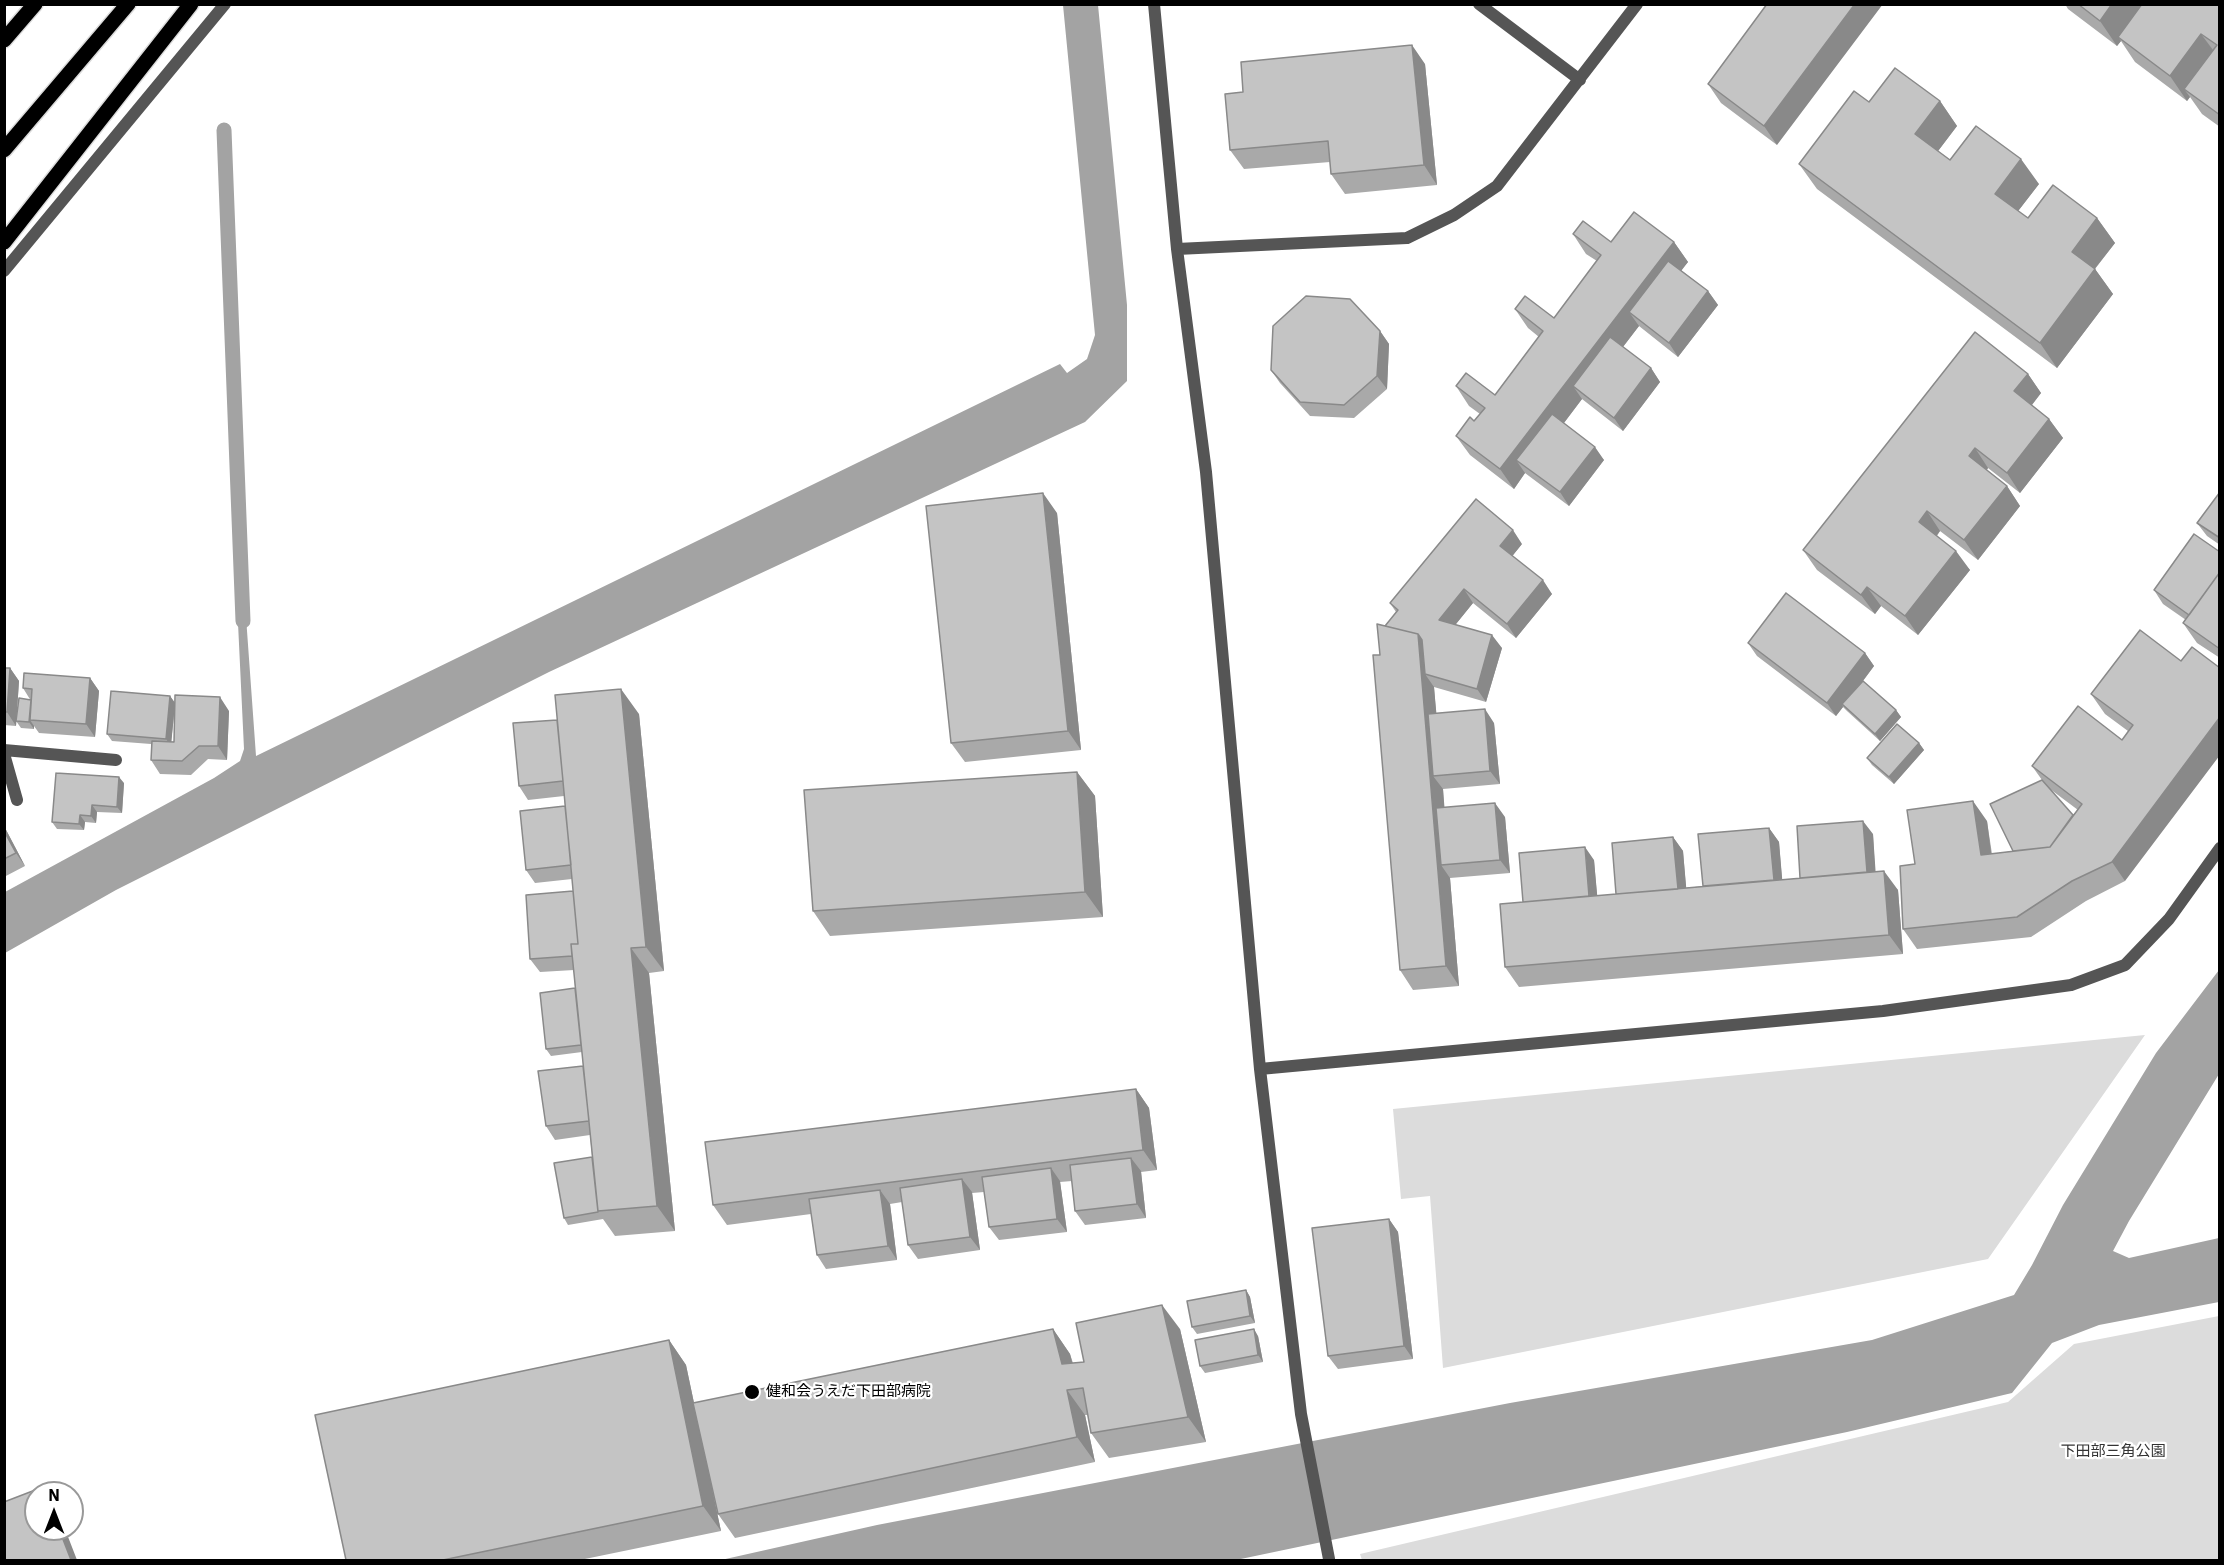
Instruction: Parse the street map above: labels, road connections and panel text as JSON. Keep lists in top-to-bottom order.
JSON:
{
  "parks": ["下田部三角公園"],
  "places": ["健和会うえだ下田部病院"],
  "north": "top"
}
